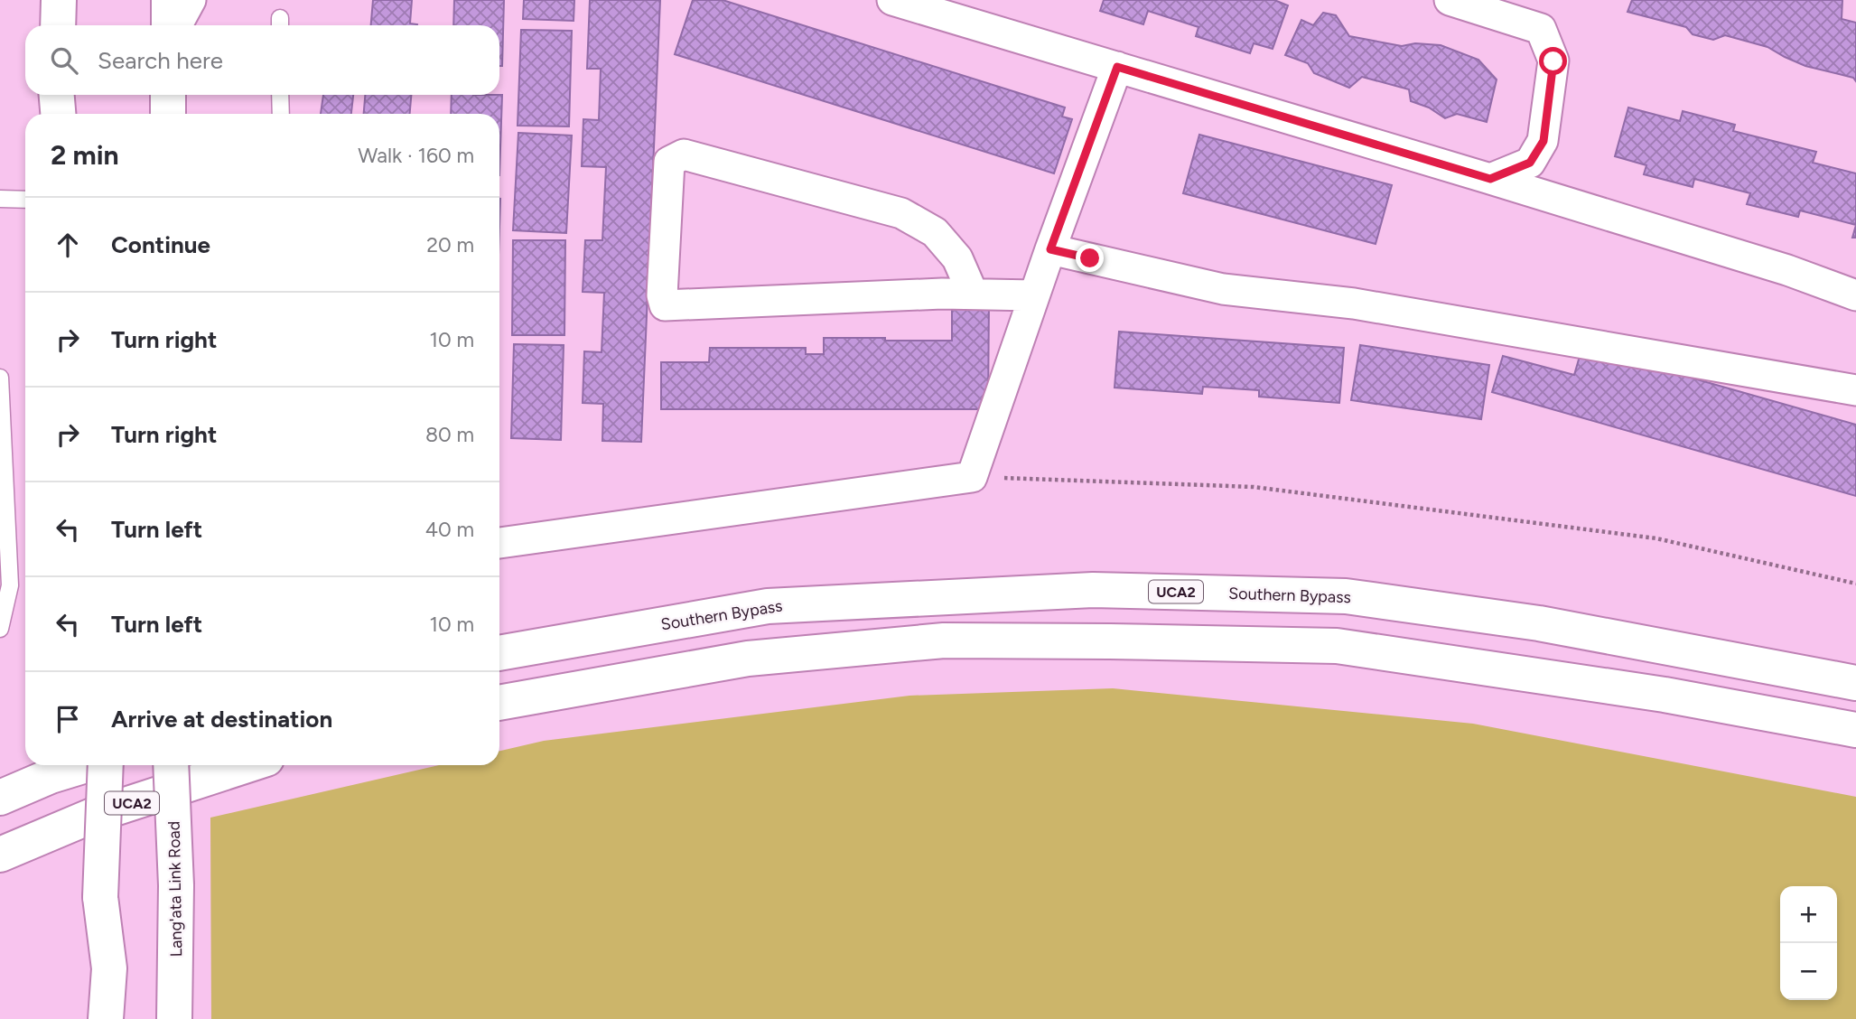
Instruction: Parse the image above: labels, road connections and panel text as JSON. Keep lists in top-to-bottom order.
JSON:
{
  "streets": {
    "main road": ["UCA2", "Southern Bypass", "Lang'ata Link Road"]
  },
  "page": {
    "search": "Search here",
    "heading": ["2 min", "Walk · 160 m"],
    "list": [
      ["Continue", "20 m"],
      ["Turn right", "10 m"],
      ["Turn right", "80 m"],
      ["Turn left", "40 m"],
      ["Turn left", "10 m"],
      "Arrive at destination"
    ],
    "map_buttons": ["+", "−"]
  }
}
